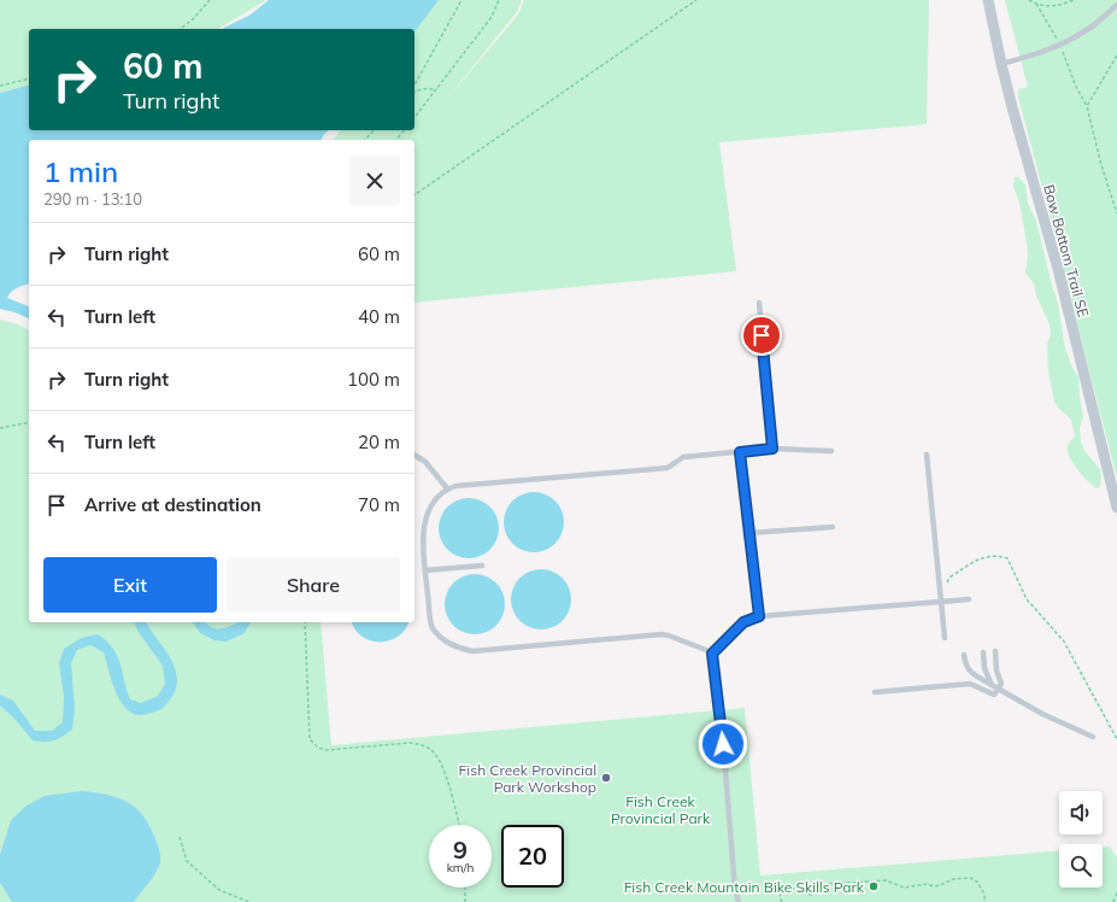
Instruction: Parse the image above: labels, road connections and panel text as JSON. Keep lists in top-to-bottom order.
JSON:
{
  "streets": {
    "street": ["Bow Bottom Trail SE"]
  },
  "parks": ["Fish Creek Provincial Park"],
  "places": ["Fish Creek Provincial Park Workshop", "Fish Creek Mountain Bike Skills Park"],
  "page": {
    "turn": ["60 m", "Turn right"],
    "heading": ["1 min", "290 m · 13:10"],
    "list": [
      {
        "name": "Turn right",
        "value": "60 m"
      },
      {
        "name": "Turn left",
        "value": "40 m"
      },
      {
        "name": "Turn right",
        "value": "100 m"
      },
      {
        "name": "Turn left",
        "value": "20 m"
      },
      {
        "name": "Arrive at destination",
        "value": "70 m"
      }
    ],
    "buttons": ["Exit", "Share"],
    "speed": "9 km/h",
    "limit": "20"
  }
}
